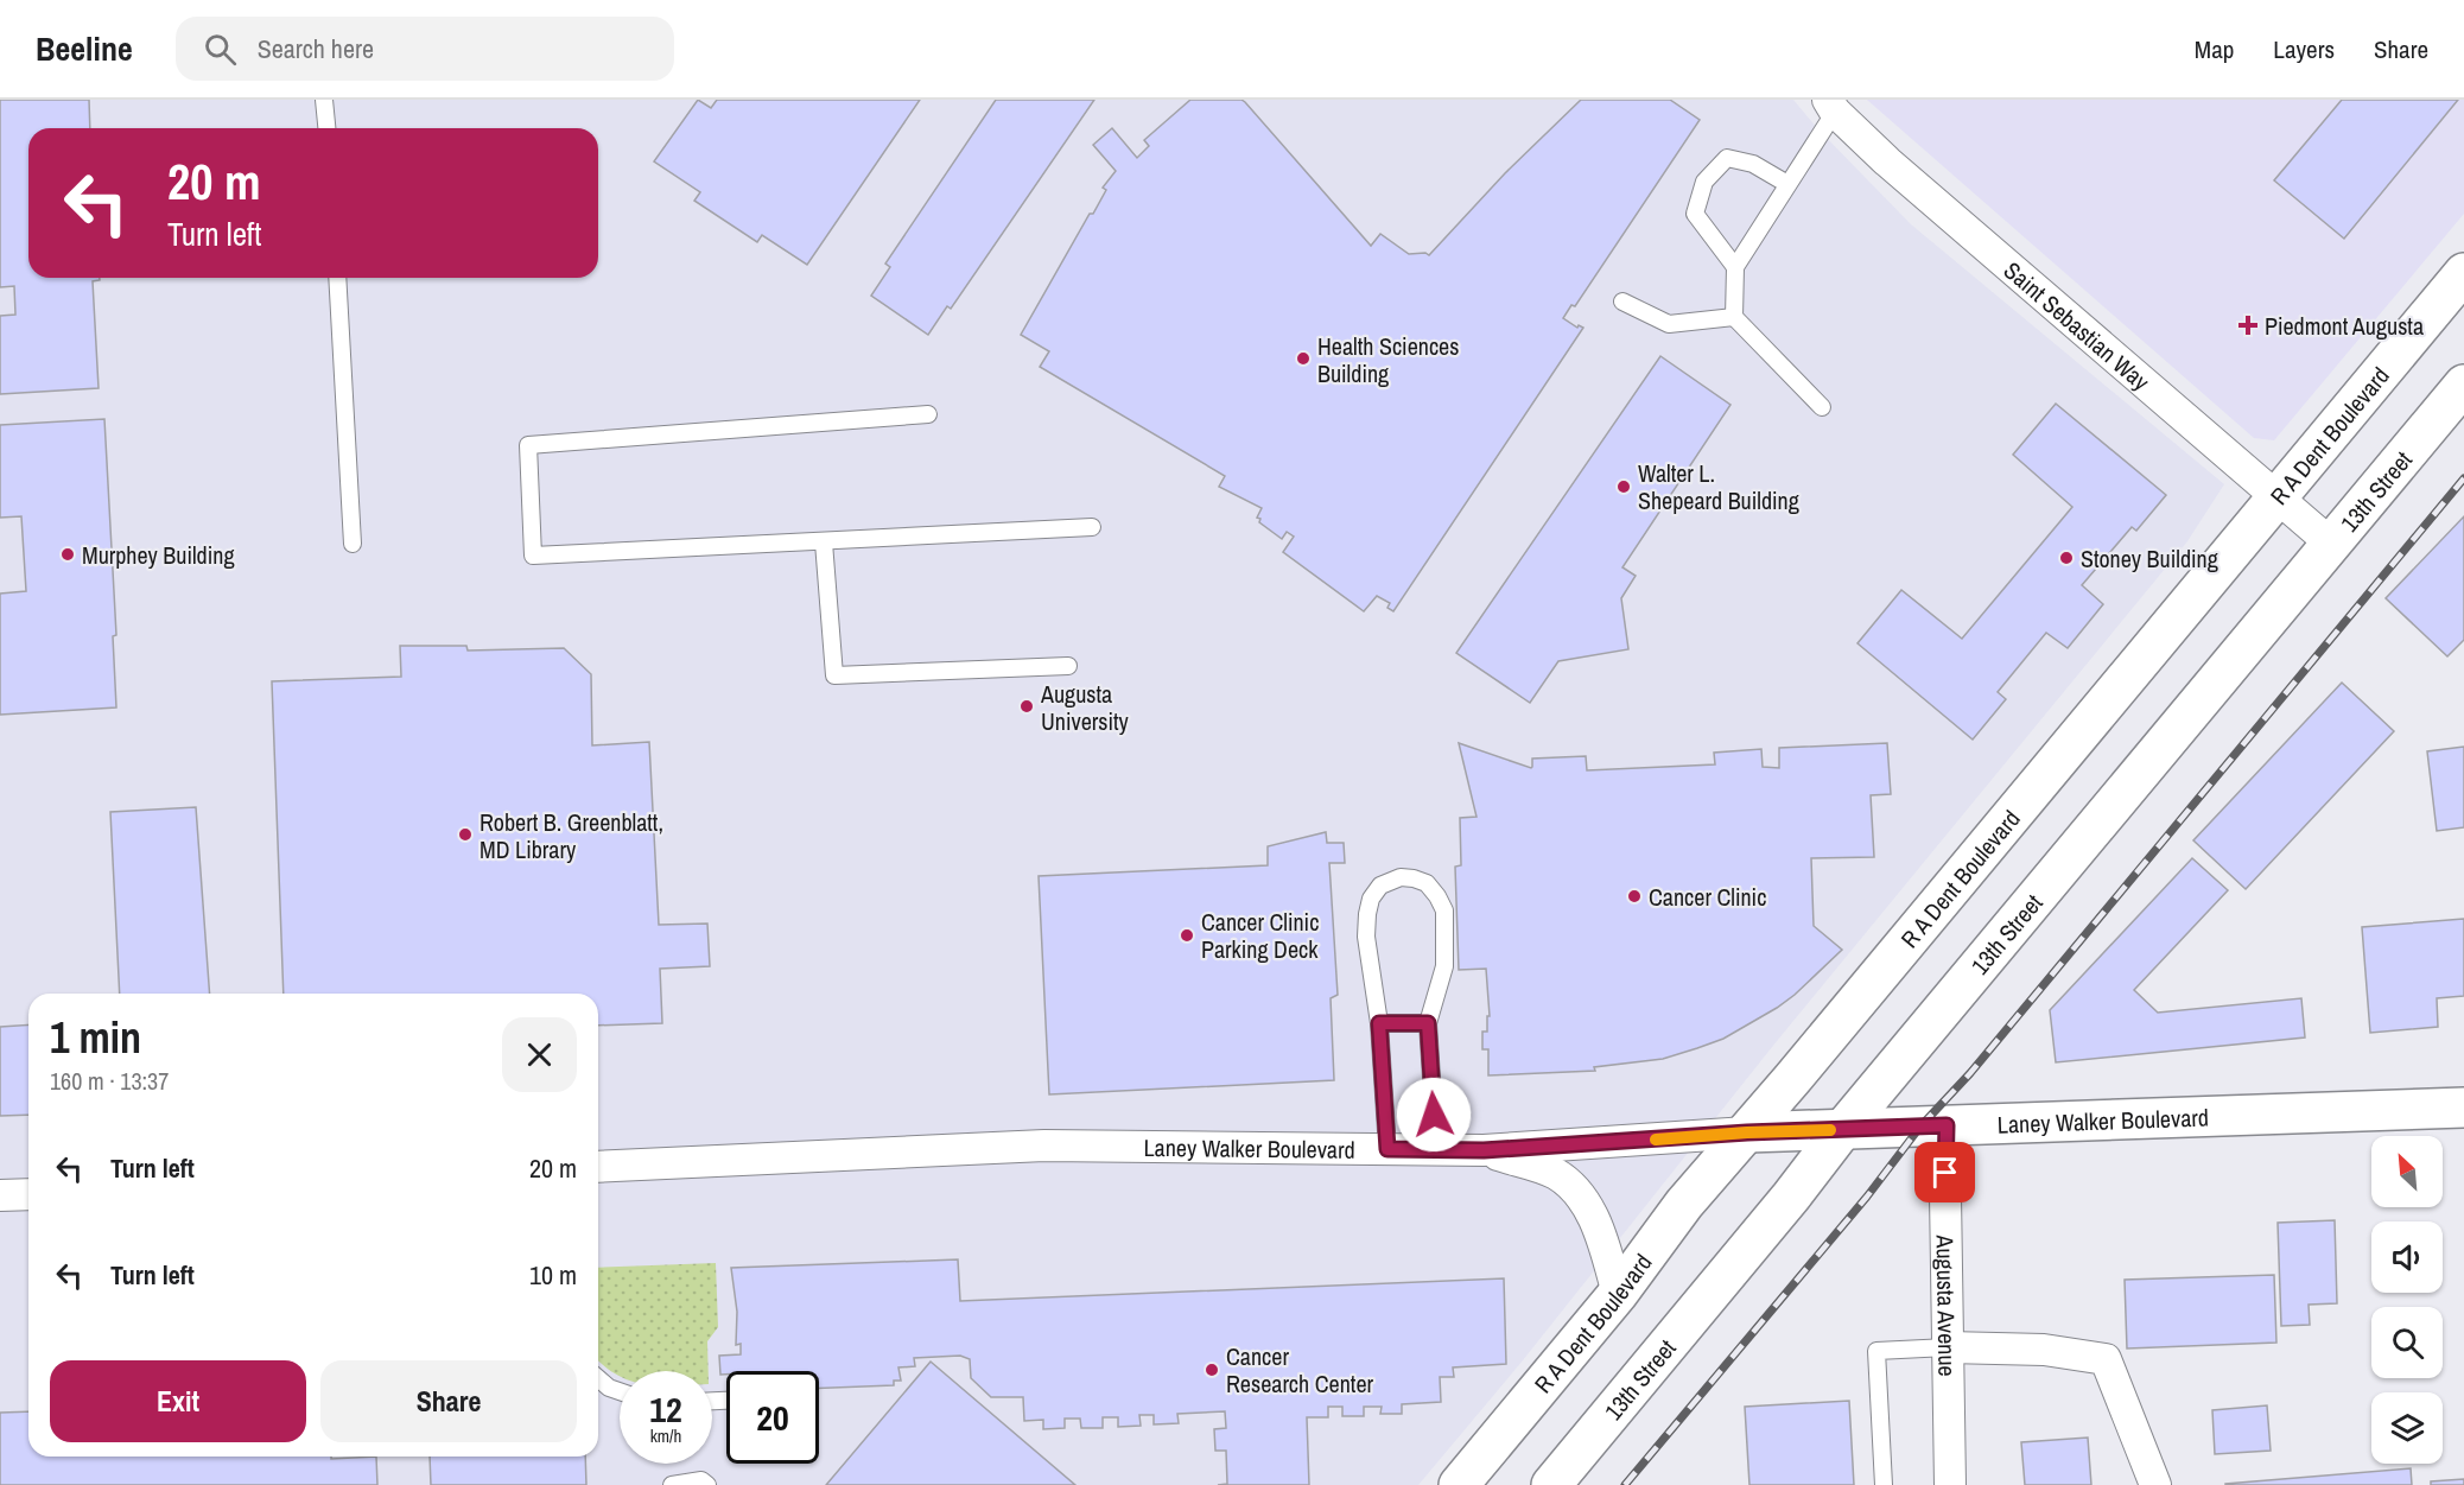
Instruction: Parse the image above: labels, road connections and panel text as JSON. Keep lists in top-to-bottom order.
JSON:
{
  "streets": {
    "main road": ["R A Dent Boulevard", "13th Street", "Laney Walker Boulevard"],
    "street": ["Saint Sebastian Way", "Augusta Avenue"]
  },
  "crossings": [
    ["Saint Sebastian Way", "R A Dent Boulevard"],
    ["Saint Sebastian Way", "13th Street"],
    ["R A Dent Boulevard", "Laney Walker Boulevard"],
    ["13th Street", "Laney Walker Boulevard"],
    ["Laney Walker Boulevard", "Augusta Avenue"]
  ],
  "places": {
    "health": ["Piedmont Augusta"],
    "other": [
      "Health Sciences Building",
      "Walter L. Shepeard Building",
      "Murphey Building",
      "Stoney Building",
      "Augusta University",
      "Robert B. Greenblatt, MD Library",
      "Cancer Clinic",
      "Cancer Clinic Parking Deck",
      "Cancer Research Center"
    ]
  },
  "north": "top left",
  "page": {
    "header": "Beeline",
    "search": "Search here",
    "nav": ["Map", "Layers", "Share"],
    "turn": ["20 m", "Turn left"],
    "heading": ["1 min", "160 m · 13:37"],
    "list": [
      {
        "name": "Turn left",
        "value": "20 m"
      },
      {
        "name": "Turn left",
        "value": "10 m"
      }
    ],
    "buttons": ["Exit", "Share"],
    "speed": "12 km/h",
    "limit": "20"
  }
}
